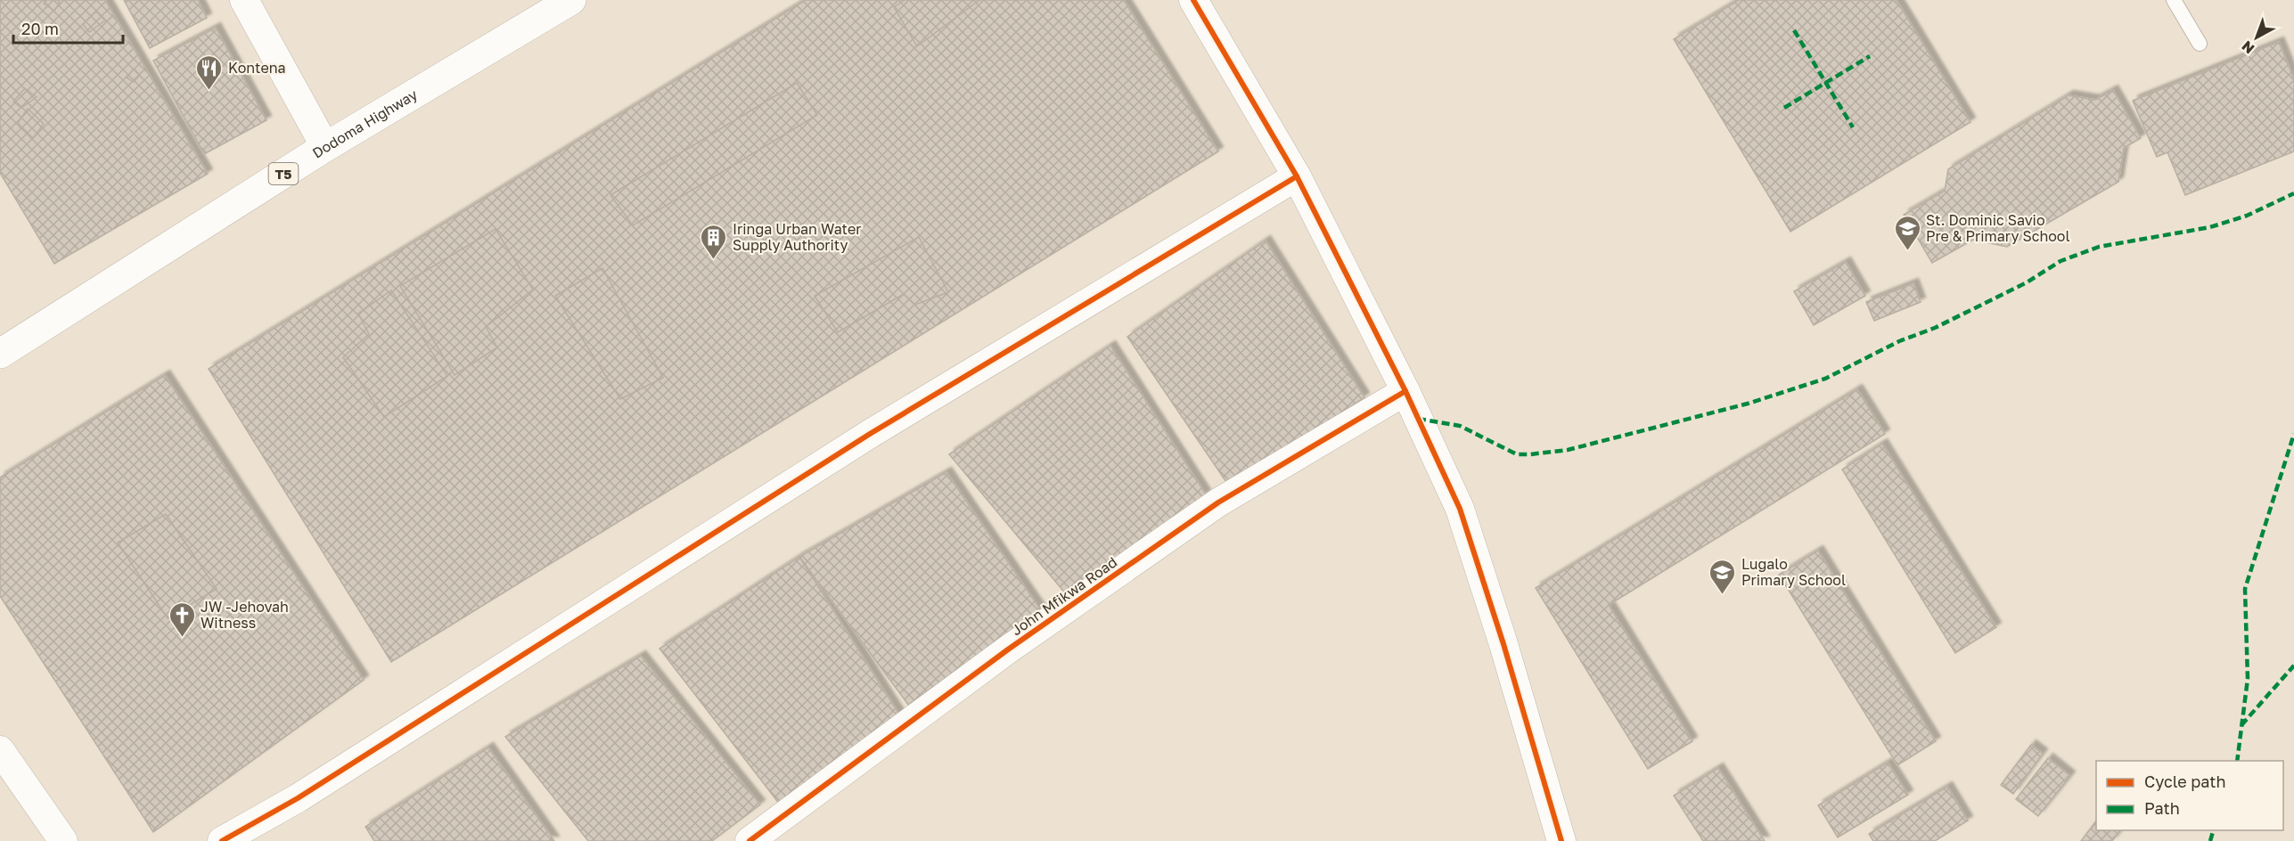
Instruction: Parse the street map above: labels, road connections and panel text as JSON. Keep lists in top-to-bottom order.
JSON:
{
  "streets": {
    "highway": ["Dodoma Highway", "T5"],
    "street": ["John Mfikwa Road"]
  },
  "places": {
    "restaurant": ["Kontena"],
    "school or university": ["St. Dominic Savio Pre & Primary School", "Lugalo Primary School"],
    "building": ["Iringa Urban Water Supply Authority"],
    "church": ["JW -Jehovah Witness"]
  },
  "legend": ["Cycle path", "Path"],
  "scale_bar": "20 m",
  "north": "bottom left"
}
